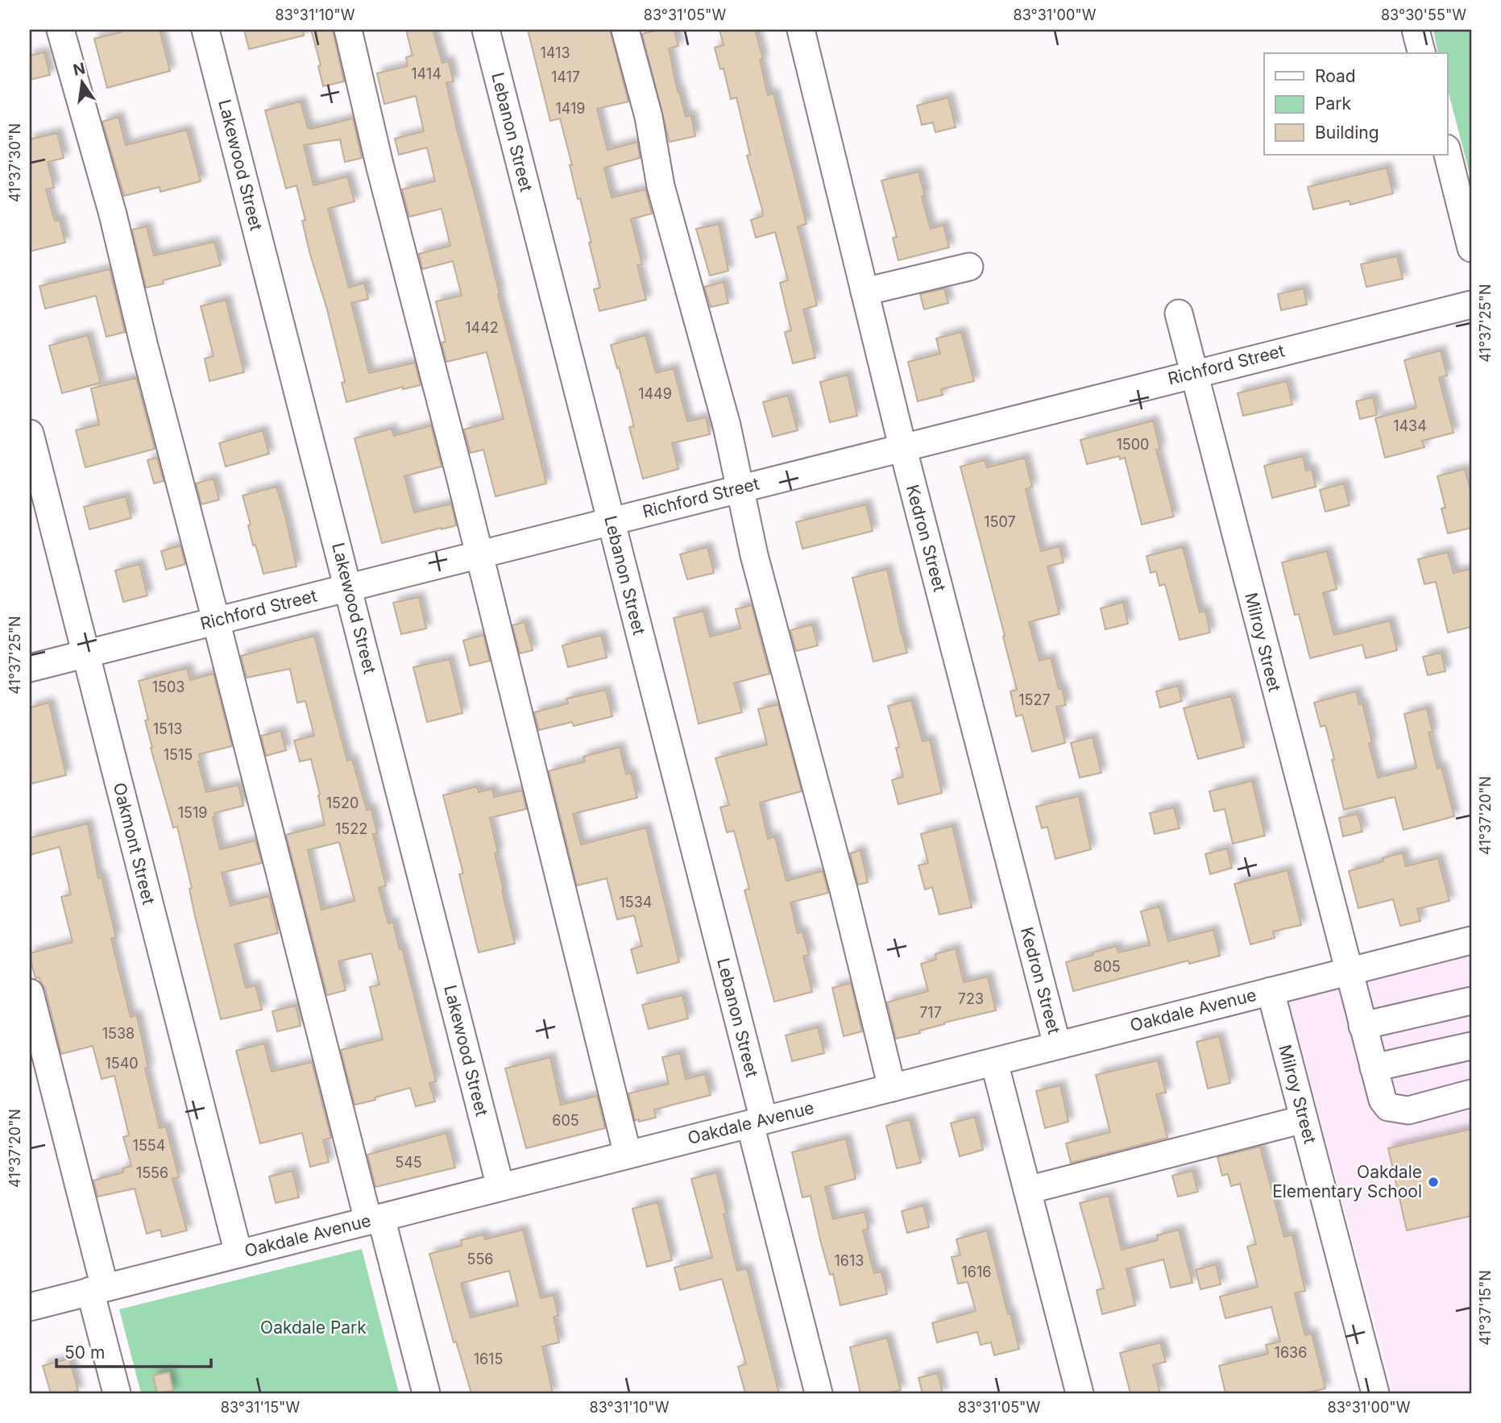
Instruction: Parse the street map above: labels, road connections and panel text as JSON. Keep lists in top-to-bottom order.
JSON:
{
  "streets": {
    "street": [
      "Lebanon Street",
      "Lakewood Street",
      "Richford Street",
      "Kedron Street",
      "Milroy Street",
      "Oakmont Street",
      "Oakdale Avenue"
    ]
  },
  "crossings": [
    ["Lebanon Street", "Richford Street"],
    ["Lebanon Street", "Oakdale Avenue"],
    ["Lakewood Street", "Richford Street"],
    ["Lakewood Street", "Oakdale Avenue"],
    ["Richford Street", "Kedron Street"],
    ["Richford Street", "Milroy Street"],
    ["Richford Street", "Oakmont Street"],
    ["Kedron Street", "Oakdale Avenue"],
    ["Milroy Street", "Oakdale Avenue"],
    ["Oakmont Street", "Oakdale Avenue"]
  ],
  "parks": ["Oakdale Park"],
  "places": ["Oakdale Elementary School"],
  "house_numbers": [
    "1413",
    "1414",
    "1417",
    "1419",
    "1442",
    "1449",
    "1434",
    "1500",
    "1507",
    "1503",
    "1527",
    "1513",
    "1515",
    "1520",
    "1519",
    "1522",
    "1534",
    "805",
    "723",
    "717",
    "1538",
    "1540",
    "605",
    "1554",
    "545",
    "1556",
    "556",
    "1613",
    "1616",
    "1636",
    "1615"
  ],
  "legend": ["Road", "Park", "Building"],
  "scale_bar": "50 m",
  "north": "top",
  "coordinates": [
    "83°31'10\"W",
    "83°31'05\"W",
    "83°31'00\"W",
    "83°30'55\"W",
    "41°37'30\"N",
    "41°37'25\"N",
    "41°37'20\"N",
    "41°37'15\"N",
    "83°31'15\"W"
  ]
}
